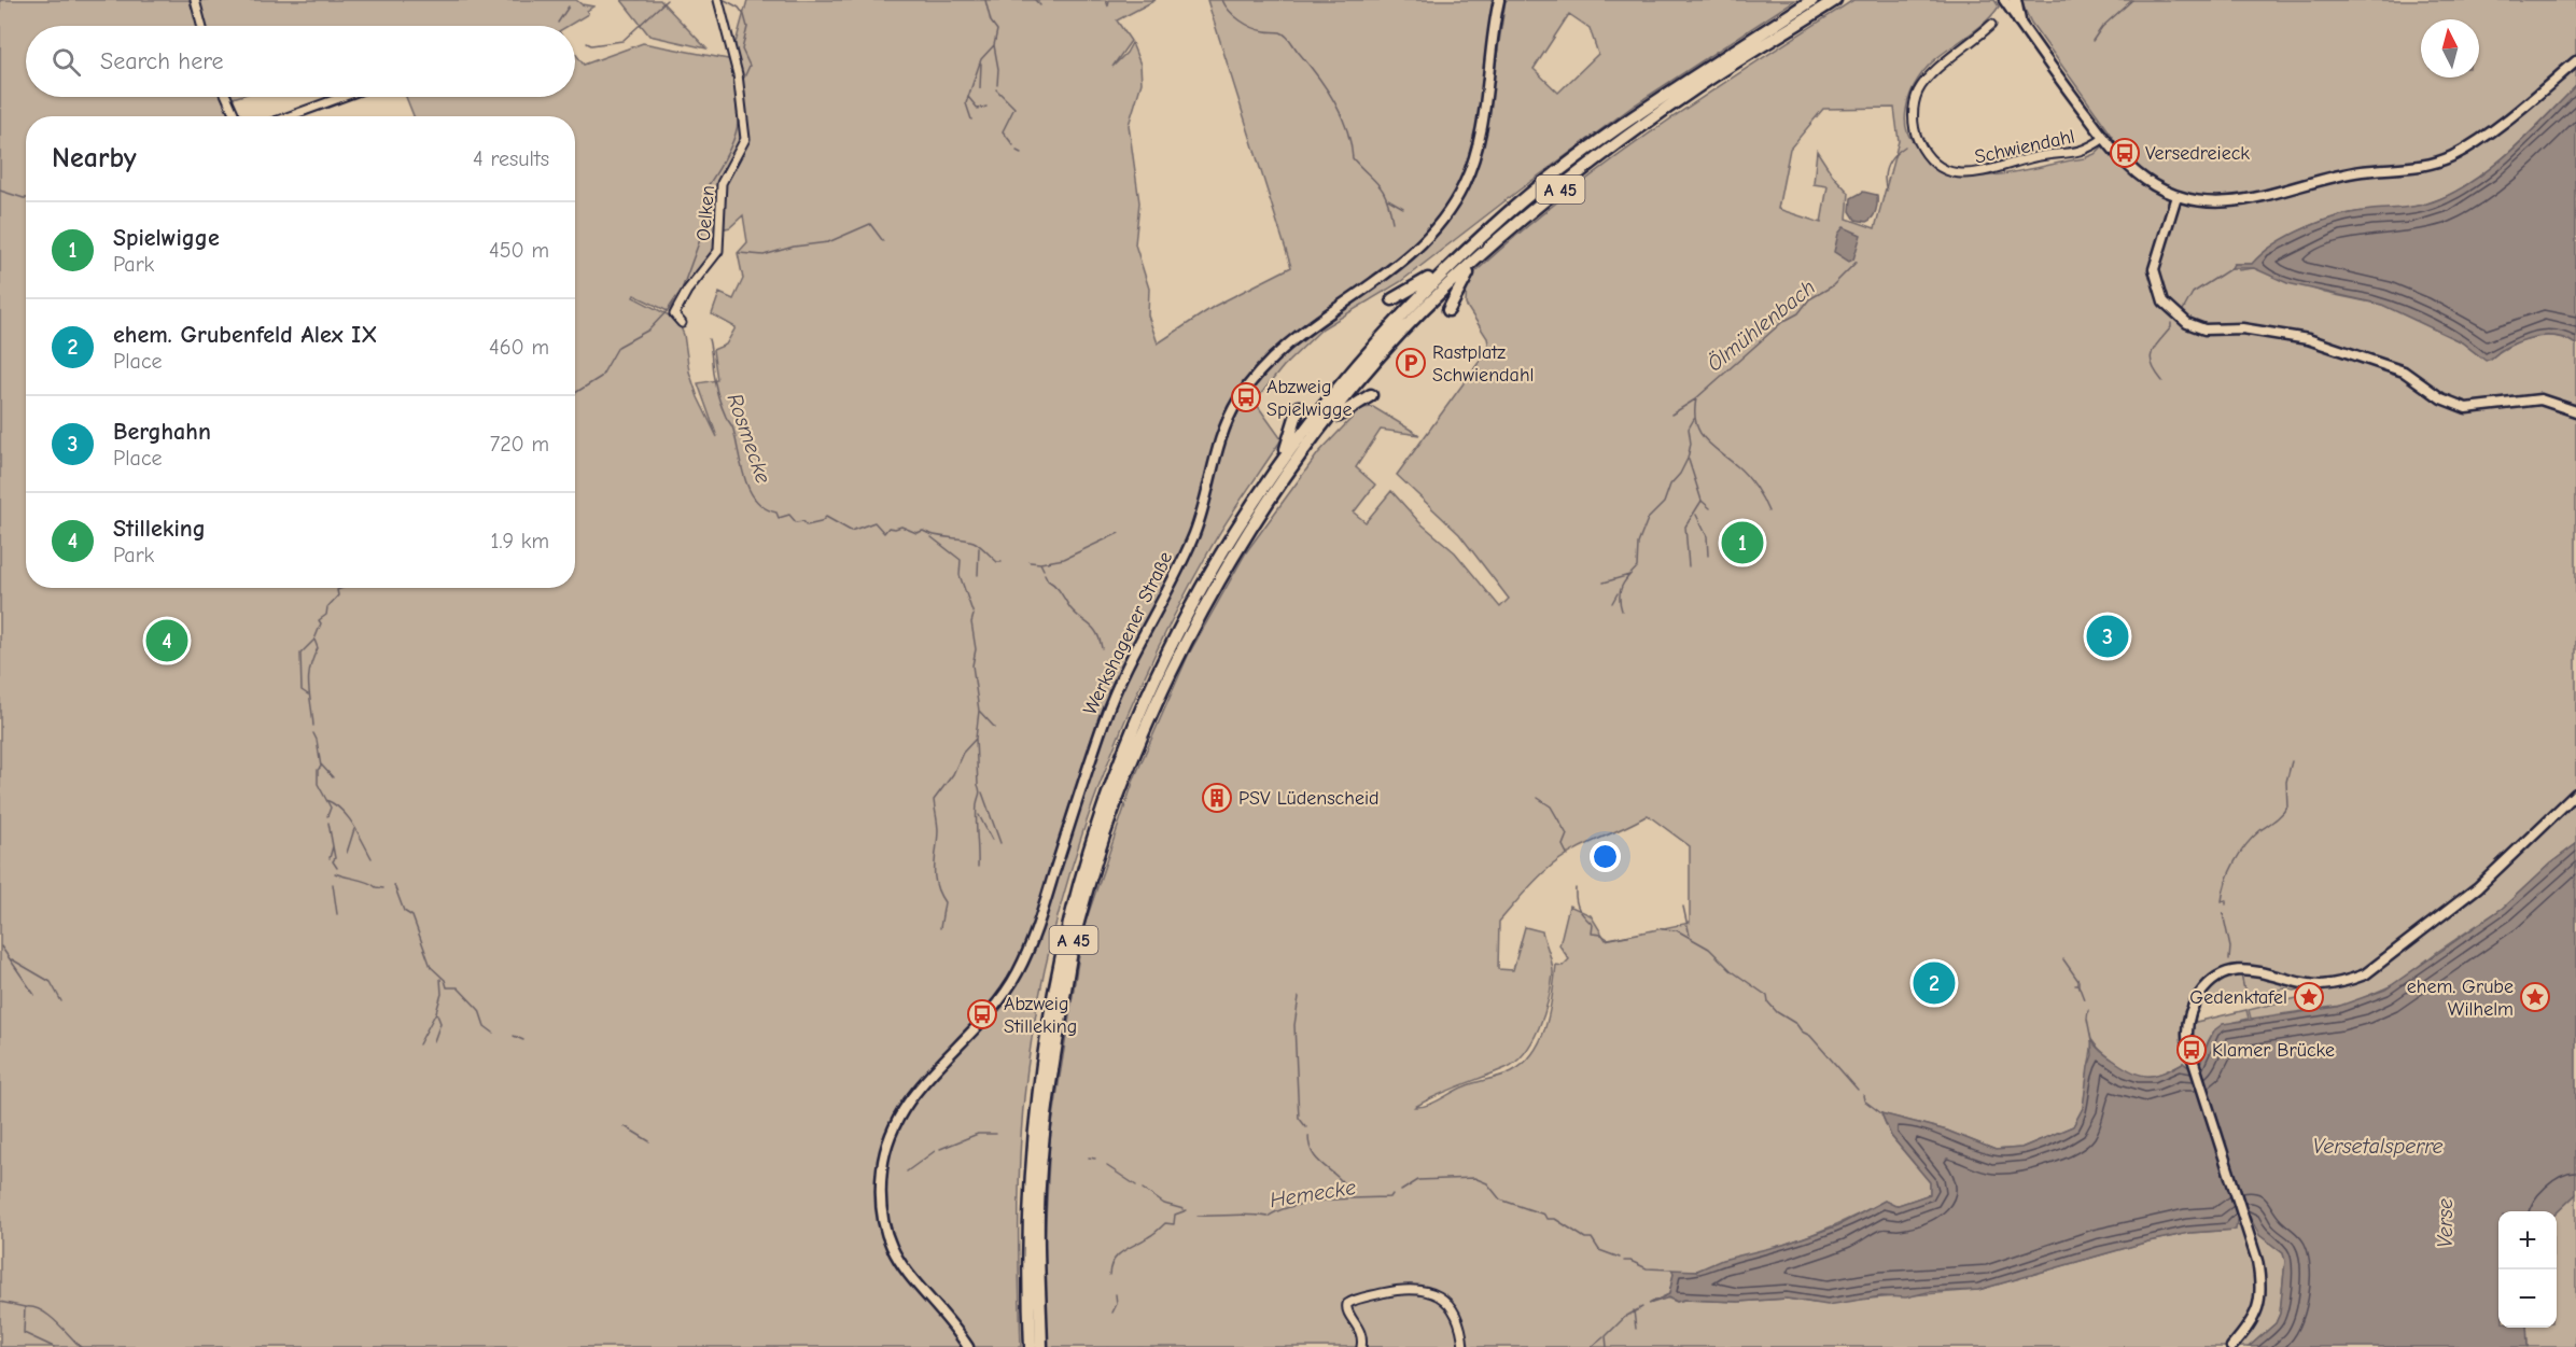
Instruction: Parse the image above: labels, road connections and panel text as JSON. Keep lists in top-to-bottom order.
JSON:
{
  "streets": {
    "highway": ["A 45"],
    "main road": ["Werkshagener Straße"],
    "street": ["Schwiendahl", "Oelken"]
  },
  "water": [
    "Ölmühlenbach",
    "Rosmecke",
    "Versetalsperre",
    "Hemecke",
    "Verse"
  ],
  "places": {
    "bus stop": [
      "Versedreieck",
      "Abzweig Spielwigge",
      "Abzweig Stilleking",
      "Klamer Brücke"
    ],
    "parking": ["Rastplatz Schwiendahl"],
    "building": ["PSV Lüdenscheid"],
    "place": ["Gedenktafel", "ehem. Grube Wilhelm"]
  },
  "north": "top",
  "page": {
    "search": "Search here",
    "heading": ["Nearby", "4 results"],
    "list": [
      {
        "mark": "1",
        "name": "Spielwigge",
        "note": "Park",
        "value": "450 m"
      },
      {
        "mark": "2",
        "name": "ehem. Grubenfeld Alex IX",
        "note": "Place",
        "value": "460 m"
      },
      {
        "mark": "3",
        "name": "Berghahn",
        "note": "Place",
        "value": "720 m"
      },
      {
        "mark": "4",
        "name": "Stilleking",
        "note": "Park",
        "value": "1.9 km"
      }
    ],
    "pins": [
      "1",
      "3",
      "4",
      "2"
    ],
    "map_buttons": ["+", "−"]
  }
}
